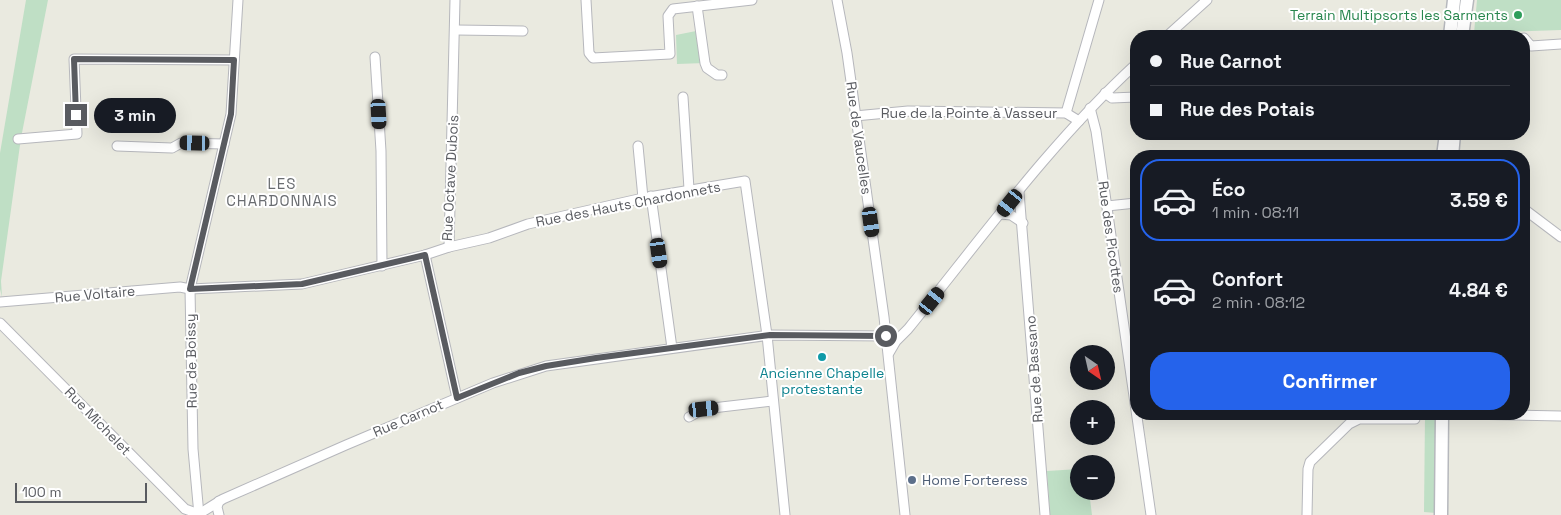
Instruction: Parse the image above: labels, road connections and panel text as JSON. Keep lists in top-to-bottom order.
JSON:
{
  "streets": {
    "street": [
      "Rue de la Pointe à Vasseur",
      "Rue de Vaucelles",
      "Rue Octave Dubois",
      "Rue des Hauts Chardonnets",
      "Rue des Picottes",
      "Rue Voltaire",
      "Rue de Boissy",
      "Rue de Bassano",
      "Rue Carnot",
      "Rue Michelet"
    ]
  },
  "crossings": [
    ["Rue de la Pointe à Vasseur", "Rue de Vaucelles"],
    ["Rue de Vaucelles", "Rue Carnot"],
    ["Rue Octave Dubois", "Rue des Hauts Chardonnets"],
    ["Rue Octave Dubois", "Rue Carnot"],
    ["Rue des Hauts Chardonnets", "Rue Carnot"],
    ["Rue Voltaire", "Rue de Boissy"],
    ["Rue de Boissy", "Rue Carnot"],
    ["Rue de Boissy", "Rue Michelet"],
    ["Rue Carnot", "Rue Michelet"]
  ],
  "districts": ["LES CHARDONNAIS"],
  "places": ["Terrain Multipsorts les Sarments", "Ancienne Chapelle protestante", "Home Forteress"],
  "scale_bar": "100 m",
  "north": "bottom right",
  "page": {
    "banner": ["Rue Carnot", "Rue des Potais"],
    "bubble": "3 min",
    "list": [
      {
        "name": "Éco",
        "note": "1 min · 08:11",
        "value": "3.59 €"
      },
      {
        "name": "Confort",
        "note": "2 min · 08:12",
        "value": "4.84 €"
      }
    ],
    "buttons": "Confirmer",
    "map_buttons": ["+", "−"],
    "scale": "100 m"
  }
}
